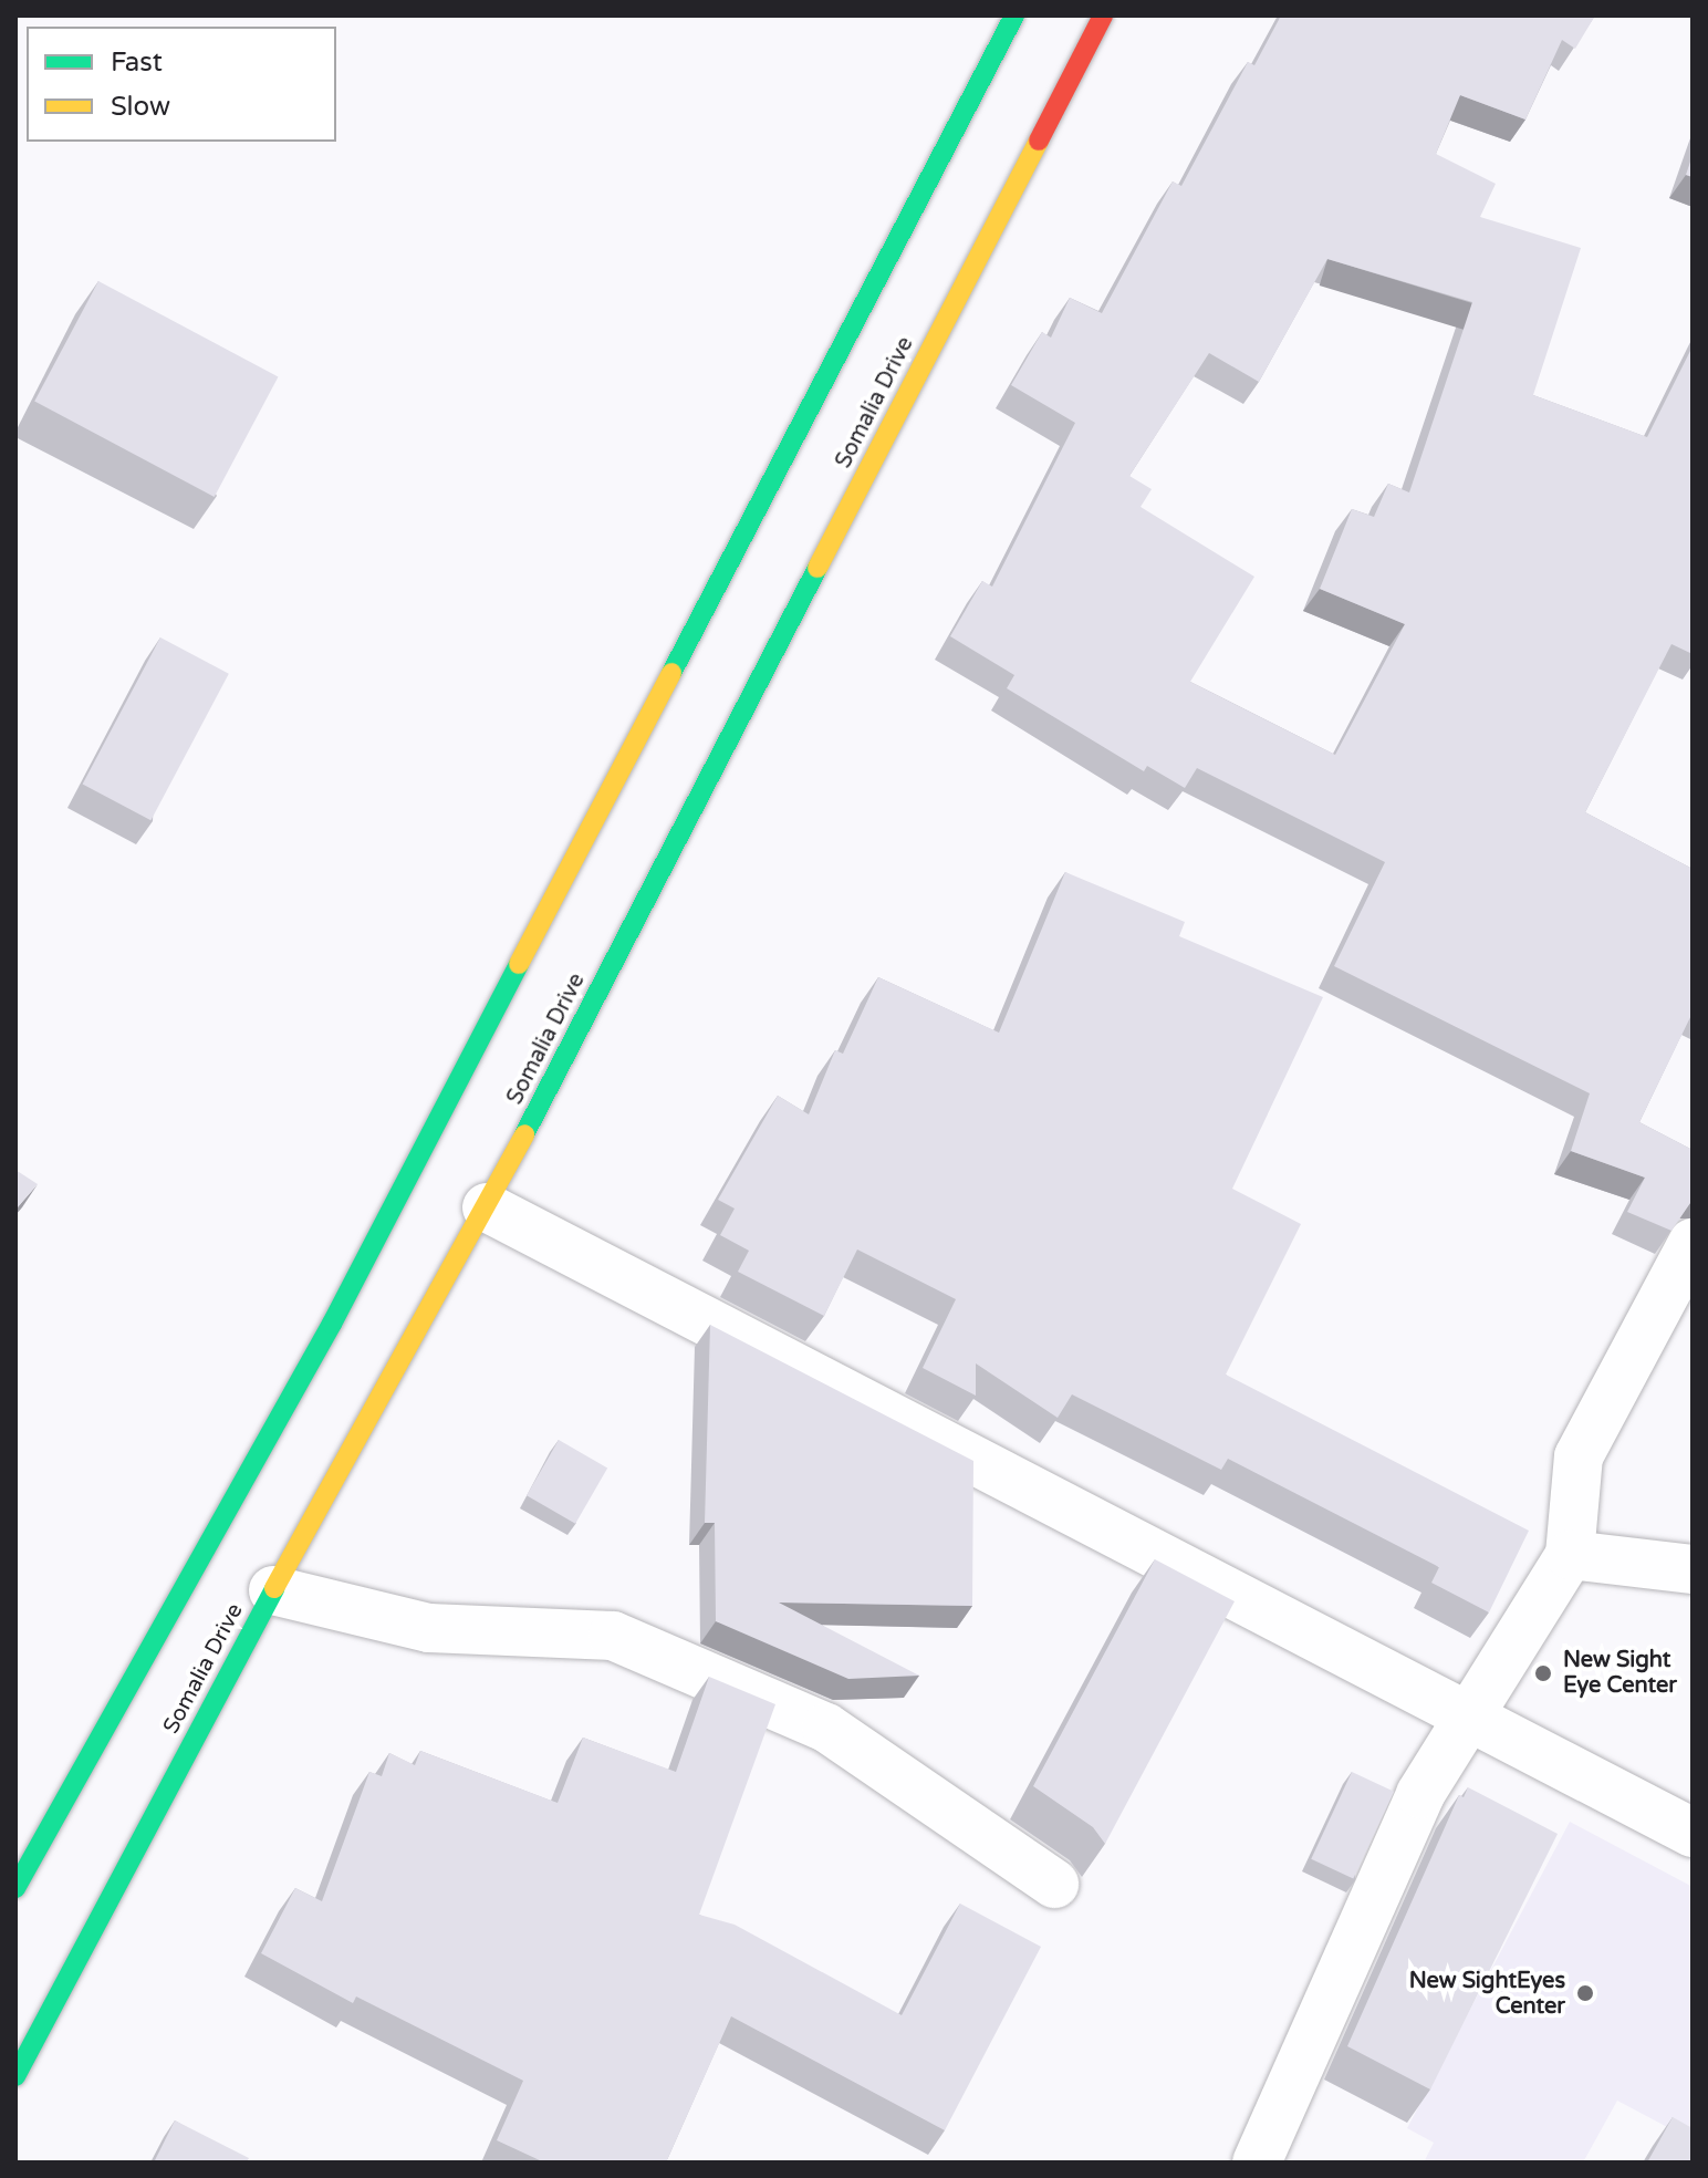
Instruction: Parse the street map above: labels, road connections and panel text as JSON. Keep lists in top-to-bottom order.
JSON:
{
  "streets": {
    "main road": ["Somalia Drive"]
  },
  "places": ["New Sight Eye Center", "New SightEyes Center"],
  "legend": ["Fast", "Slow"]
}
